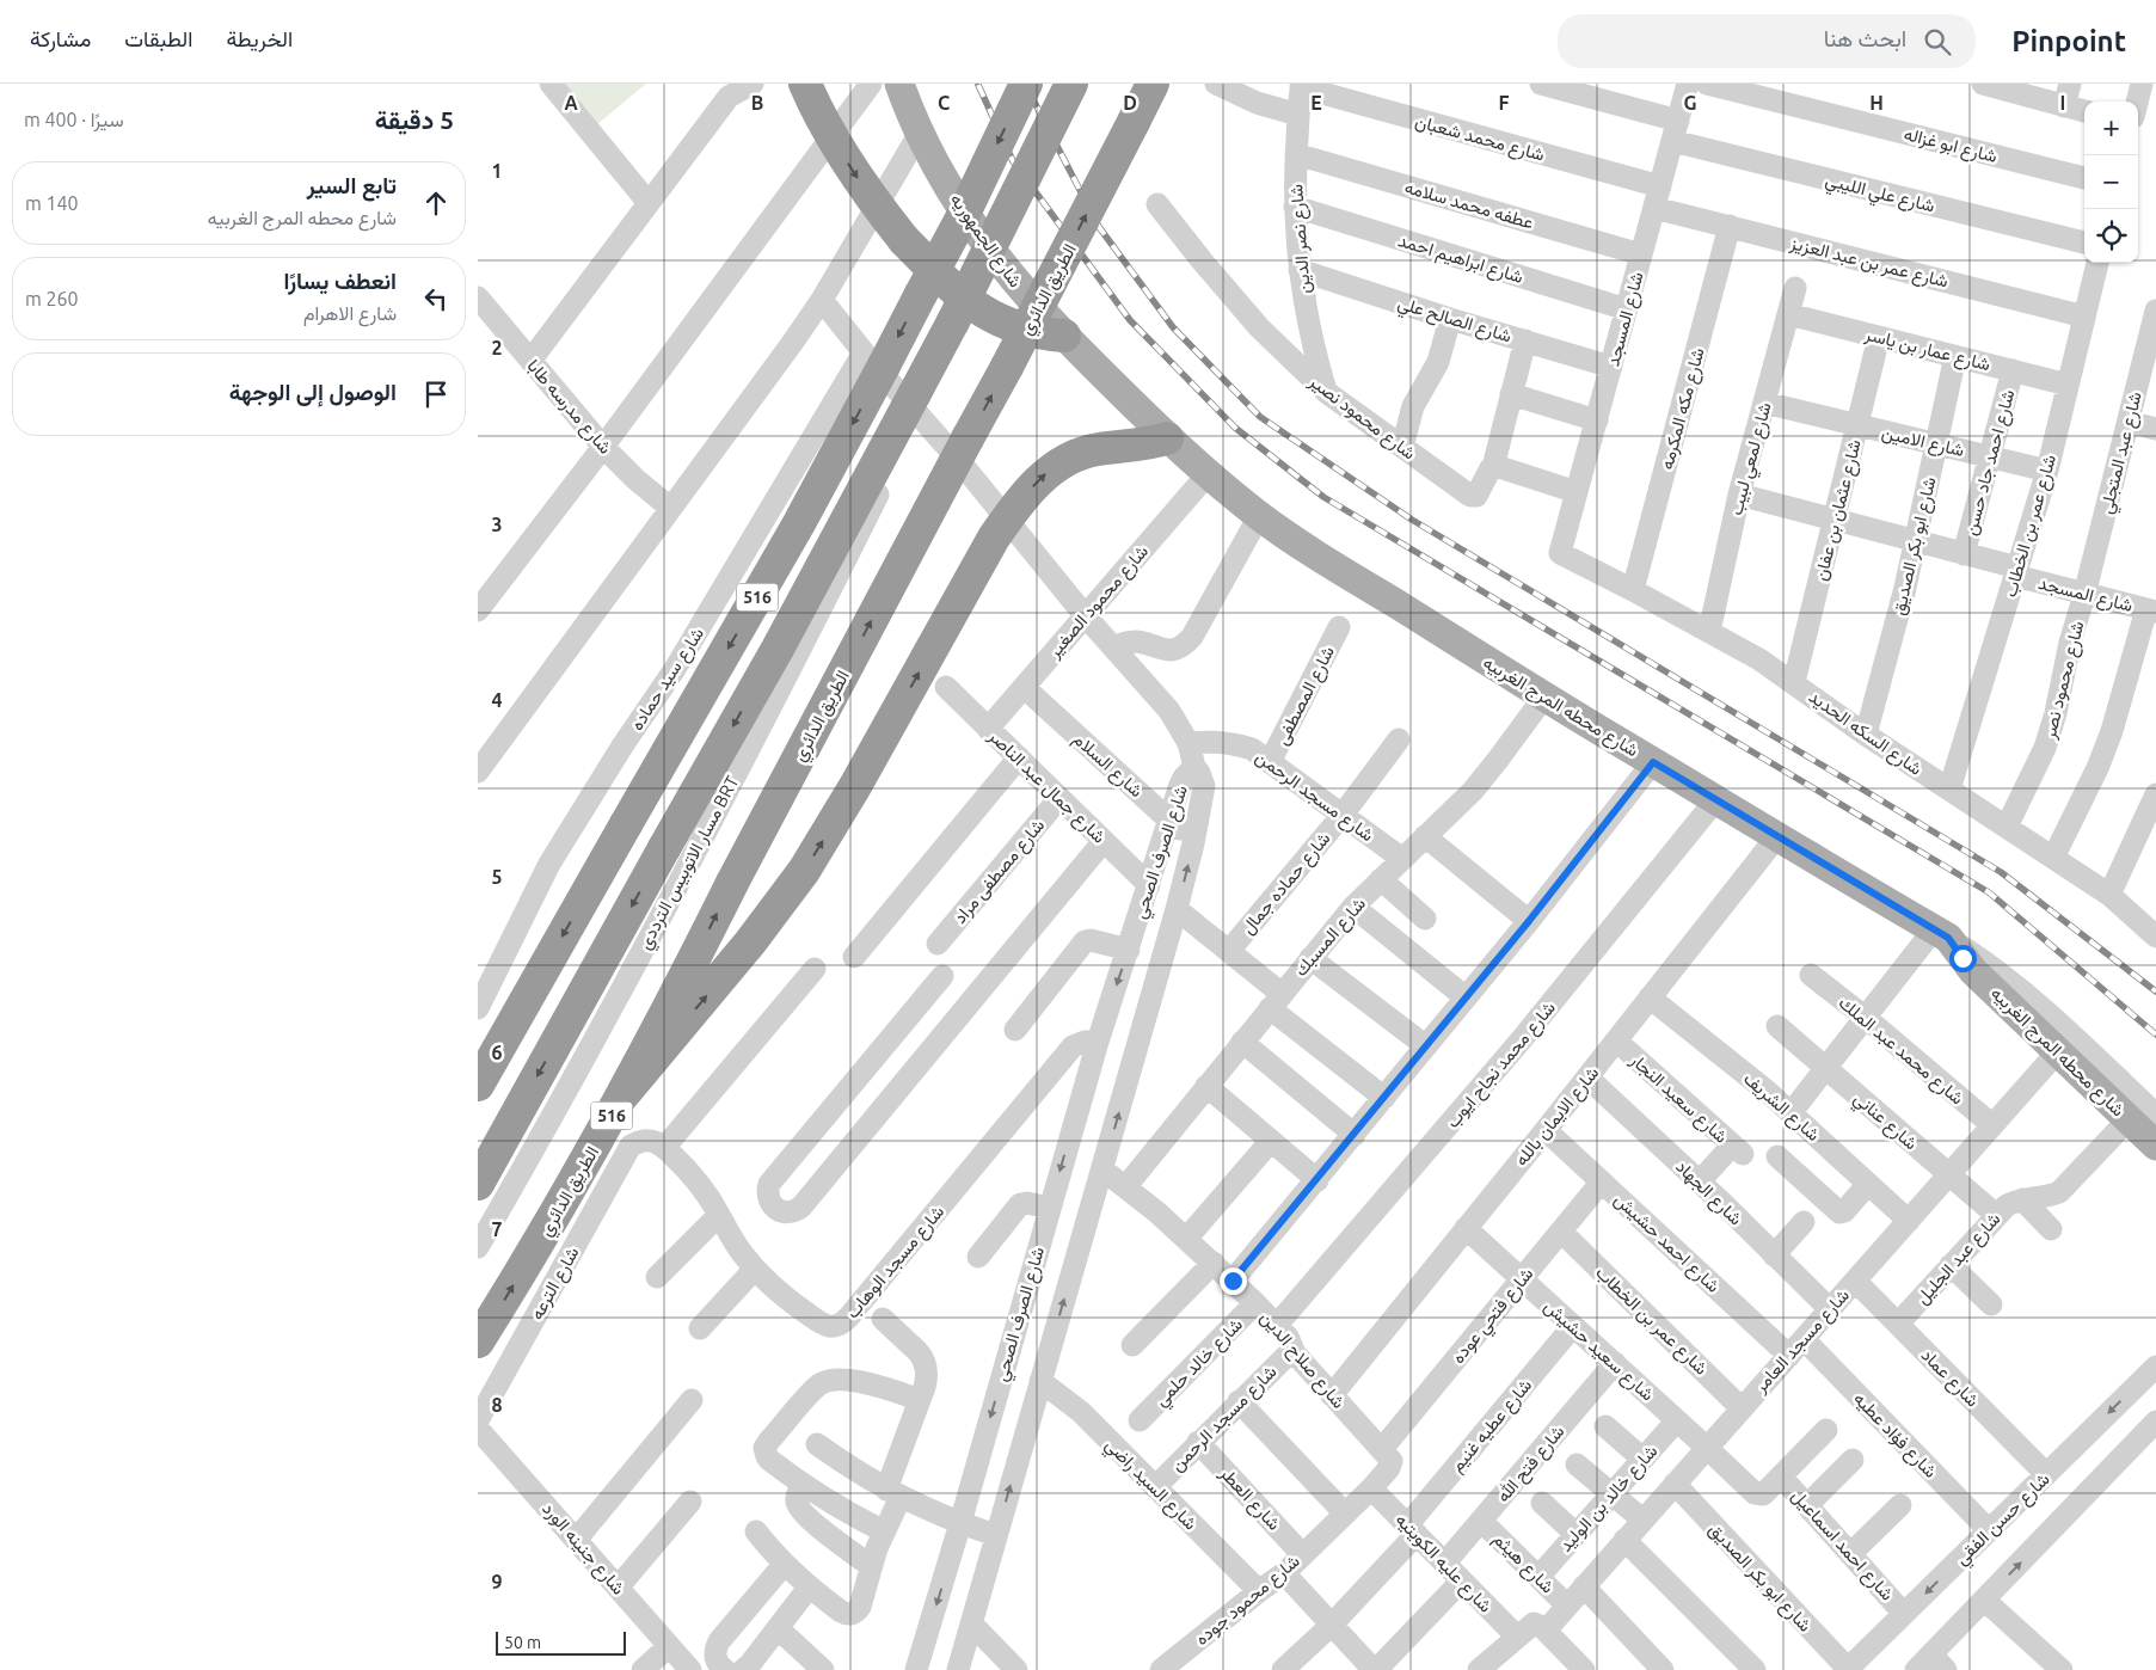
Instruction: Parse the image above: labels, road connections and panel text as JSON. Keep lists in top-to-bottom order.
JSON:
{
  "streets": {
    "highway": ["الطريق الدائري", "516"],
    "main road": ["شارع الجمهوريه", "شارع محطه المرج الغربيه"],
    "street": [
      "شارع محمد شعبان",
      "شارع ابو غزاله",
      "شارع علي الليبي",
      "عطفه محمد سلامه",
      "شارع نصر الدين",
      "شارع ابراهيم احمد",
      "شارع عمر بن عبد العزيز",
      "شارع الصالح علي",
      "شارع المسجد",
      "شارع عمار بن ياسر",
      "شارع مدرسه طابا",
      "شارع مكه المكرمه",
      "شارع محمود نصير",
      "شارع الامين",
      "شارع عبد المتجلي",
      "شارع لمعي لبيب",
      "شارع احمد جاد حسن",
      "شارع عثمان بن عفان",
      "شارع عمر بن الخطاب",
      "شارع ابو بكر الصديق",
      "شارع محمود الصغير",
      "شارع سيد حماده",
      "شارع محمود نصر",
      "شارع المصطفى",
      "شارع السكه الحديد",
      "شارع السلام",
      "شارع جمال عبد الناصر",
      "شارع مسجد الرحمن",
      "شارع الصرف الصحي",
      "مسار الاتوبيس الترددي BRT",
      "شارع مصطفى مراد",
      "شارع حماده جمال",
      "شارع المسبك",
      "شارع محمد عبد الملك",
      "شارع محمد نجاح ايوب",
      "شارع سعيد النجار",
      "شارع الشريف",
      "شارع الايمان بالله",
      "شارع عناني",
      "شارع الجهاد",
      "شارع احمد حشيش",
      "شارع عبد الجليل",
      "شارع مسجد الوهاب",
      "شارع الترعه",
      "شارع فتحي عوده",
      "شارع مسجد العامر",
      "شارع سعيد حشيش",
      "شارع صلاح الدين",
      "شارع خالد حلمي",
      "شارع عماد",
      "شارع عطيه غنيم",
      "شارع فؤاد عطيه",
      "شارع فتح الله",
      "شارع السيد راضي",
      "شارع العطر",
      "شارع خالد بن الوليد",
      "شارع حسن الفقي",
      "شارع احمد اسماعيل",
      "شارع جنينه الورد",
      "شارع عليه الكويتيه",
      "شارع هيثم",
      "شارع محمود جوده"
    ]
  },
  "crossings": [
    ["شارع محمد شعبان", "شارع نصر الدين"],
    ["شارع محمد شعبان", "شارع عمر بن عبد العزيز"],
    ["شارع محمد شعبان", "شارع المسجد"],
    ["شارع علي الليبي", "شارع المسجد"],
    ["عطفه محمد سلامه", "شارع نصر الدين"],
    ["عطفه محمد سلامه", "شارع المسجد"],
    ["شارع نصر الدين", "شارع ابراهيم احمد"],
    ["شارع نصر الدين", "شارع الصالح علي"],
    ["شارع نصر الدين", "شارع محمود نصير"],
    ["شارع الجمهوريه", "شارع محمود الصغير"],
    ["شارع الجمهوريه", "شارع محطه المرج الغربيه"],
    ["شارع ابراهيم احمد", "شارع المسجد"],
    ["شارع عمر بن عبد العزيز", "شارع المسجد"],
    ["شارع عمر بن عبد العزيز", "شارع مكه المكرمه"],
    ["شارع عمر بن عبد العزيز", "شارع عمر بن الخطاب"],
    ["شارع الصالح علي", "شارع المسجد"],
    ["شارع المسجد", "شارع عبد المتجلي"],
    ["شارع المسجد", "شارع عمر بن الخطاب"],
    ["شارع المسجد", "شارع محمود نصر"],
    ["شارع المسجد", "شارع السكه الحديد"],
    ["شارع عمار بن ياسر", "شارع لمعي لبيب"],
    ["شارع عمار بن ياسر", "شارع احمد جاد حسن"],
    ["شارع عمار بن ياسر", "شارع عثمان بن عفان"],
    ["شارع عمار بن ياسر", "شارع عمر بن الخطاب"],
    ["شارع عمار بن ياسر", "شارع ابو بكر الصديق"],
    ["شارع مكه المكرمه", "شارع السكه الحديد"],
    ["شارع الامين", "شارع لمعي لبيب"],
    ["شارع الامين", "شارع احمد جاد حسن"],
    ["شارع الامين", "شارع عثمان بن عفان"],
    ["شارع الامين", "شارع عمر بن الخطاب"],
    ["شارع الامين", "شارع ابو بكر الصديق"],
    ["شارع عبد المتجلي", "شارع محمود نصر"],
    ["شارع لمعي لبيب", "شارع السكه الحديد"],
    ["شارع عثمان بن عفان", "شارع السكه الحديد"],
    ["شارع عمر بن الخطاب", "شارع السكه الحديد"],
    ["شارع عمر بن الخطاب", "شارع فتحي عوده"],
    ["شارع عمر بن الخطاب", "شارع مسجد العامر"],
    ["شارع ابو بكر الصديق", "شارع السكه الحديد"],
    ["شارع ابو بكر الصديق", "شارع مسجد العامر"],
    ["شارع ابو بكر الصديق", "شارع حسن الفقي"],
    ["شارع محمود الصغير", "شارع محطه المرج الغربيه"],
    ["شارع محمود الصغير", "شارع السلام"],
    ["شارع محمود الصغير", "شارع جمال عبد الناصر"],
    ["شارع محمود نصر", "شارع السكه الحديد"],
    ["شارع المصطفى", "شارع مسجد الرحمن"],
    ["شارع محطه المرج الغربيه", "شارع المسبك"],
    ["شارع محطه المرج الغربيه", "شارع محمد نجاح ايوب"],
    ["شارع محطه المرج الغربيه", "شارع الايمان بالله"],
    ["شارع محطه المرج الغربيه", "شارع مسجد العامر"],
    ["شارع السلام", "شارع الصرف الصحي"],
    ["شارع جمال عبد الناصر", "شارع الصرف الصحي"],
    ["شارع جمال عبد الناصر", "شارع مصطفى مراد"],
    ["شارع مسجد الرحمن", "شارع حماده جمال"],
    ["شارع مسجد الرحمن", "شارع المسبك"],
    ["شارع مسجد الرحمن", "شارع صلاح الدين"],
    ["شارع مسجد الرحمن", "شارع السيد راضي"],
    ["شارع مسجد الرحمن", "شارع العطر"],
    ["شارع الصرف الصحي", "شارع مسجد الوهاب"],
    ["شارع الصرف الصحي", "شارع صلاح الدين"],
    ["شارع الصرف الصحي", "شارع السيد راضي"],
    ["شارع المسبك", "شارع صلاح الدين"],
    ["شارع محمد عبد الملك", "شارع مسجد العامر"],
    ["شارع محمد نجاح ايوب", "شارع صلاح الدين"],
    ["شارع سعيد النجار", "شارع الايمان بالله"],
    ["شارع سعيد النجار", "شارع الجهاد"],
    ["شارع الشريف", "شارع الايمان بالله"],
    ["شارع الشريف", "شارع مسجد العامر"],
    ["شارع الايمان بالله", "شارع الجهاد"],
    ["شارع الايمان بالله", "شارع احمد حشيش"],
    ["شارع الايمان بالله", "شارع سعيد حشيش"],
    ["شارع الايمان بالله", "شارع صلاح الدين"],
    ["شارع عناني", "شارع عبد الجليل"],
    ["شارع عناني", "شارع مسجد العامر"],
    ["شارع الجهاد", "شارع مسجد العامر"],
    ["شارع احمد حشيش", "شارع فتحي عوده"],
    ["شارع احمد حشيش", "شارع مسجد العامر"],
    ["شارع احمد حشيش", "شارع فؤاد عطيه"],
    ["شارع عبد الجليل", "شارع عماد"],
    ["شارع مسجد الوهاب", "شارع الترعه"],
    ["شارع فتحي عوده", "شارع سعيد حشيش"],
    ["شارع فتحي عوده", "شارع صلاح الدين"],
    ["شارع مسجد العامر", "شارع سعيد حشيش"],
    ["شارع مسجد العامر", "شارع عماد"],
    ["شارع مسجد العامر", "شارع فؤاد عطيه"],
    ["شارع مسجد العامر", "شارع هيثم"],
    ["شارع سعيد حشيش", "شارع عطيه غنيم"],
    ["شارع سعيد حشيش", "شارع فتح الله"],
    ["شارع سعيد حشيش", "شارع خالد بن الوليد"],
    ["شارع سعيد حشيش", "شارع احمد اسماعيل"],
    ["شارع صلاح الدين", "شارع خالد حلمي"],
    ["شارع عماد", "شارع حسن الفقي"],
    ["شارع عطيه غنيم", "شارع عليه الكويتيه"],
    ["شارع فؤاد عطيه", "شارع حسن الفقي"],
    ["شارع فتح الله", "شارع عليه الكويتيه"],
    ["شارع فتح الله", "شارع هيثم"],
    ["شارع السيد راضي", "شارع محمود جوده"],
    ["شارع العطر", "شارع محمود جوده"],
    ["شارع خالد بن الوليد", "شارع هيثم"],
    ["شارع حسن الفقي", "شارع احمد اسماعيل"],
    ["شارع عليه الكويتيه", "شارع محمود جوده"]
  ],
  "scale_bar": "50 m",
  "page": {
    "header": "Pinpoint",
    "search": "ابحث هنا",
    "nav": ["الخريطة", "الطبقات", "مشاركة"],
    "heading": ["5 دقيقة", "سيرًا · 400 m"],
    "map_buttons": ["+", "−"],
    "list": [
      ["تابع السير", "شارع محطه المرج الغربيه", "140 m"],
      ["انعطف يسارًا", "شارع الاهرام", "260 m"],
      "الوصول إلى الوجهة"
    ],
    "scale": "50 m"
  },
  "grid": {
    "columns": [
      "A",
      "B",
      "C",
      "D",
      "E",
      "F",
      "G",
      "H",
      "I"
    ],
    "rows": [
      "1",
      "2",
      "3",
      "4",
      "5",
      "6",
      "7",
      "8",
      "9"
    ]
  }
}
